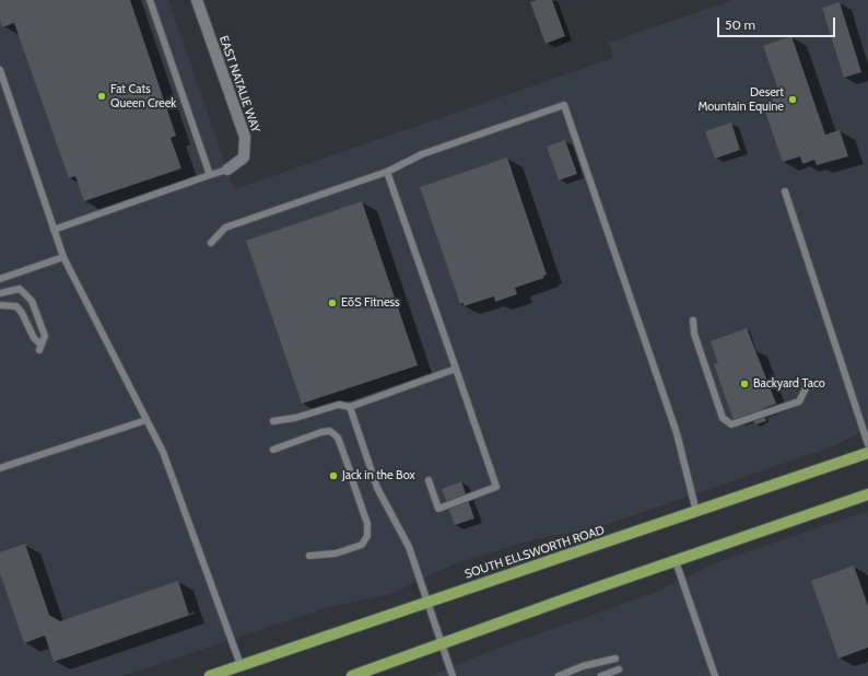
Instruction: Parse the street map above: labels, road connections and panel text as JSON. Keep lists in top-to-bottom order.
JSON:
{
  "streets": {
    "main road": ["SOUTH ELLSWORTH ROAD"],
    "street": ["EAST NATALIE WAY"]
  },
  "places": [
    "Fat Cats Queen Creek",
    "Desert Mountain Equine",
    "EōS Fitness",
    "Backyard Taco",
    "Jack in the Box"
  ],
  "scale_bar": "50 m"
}
